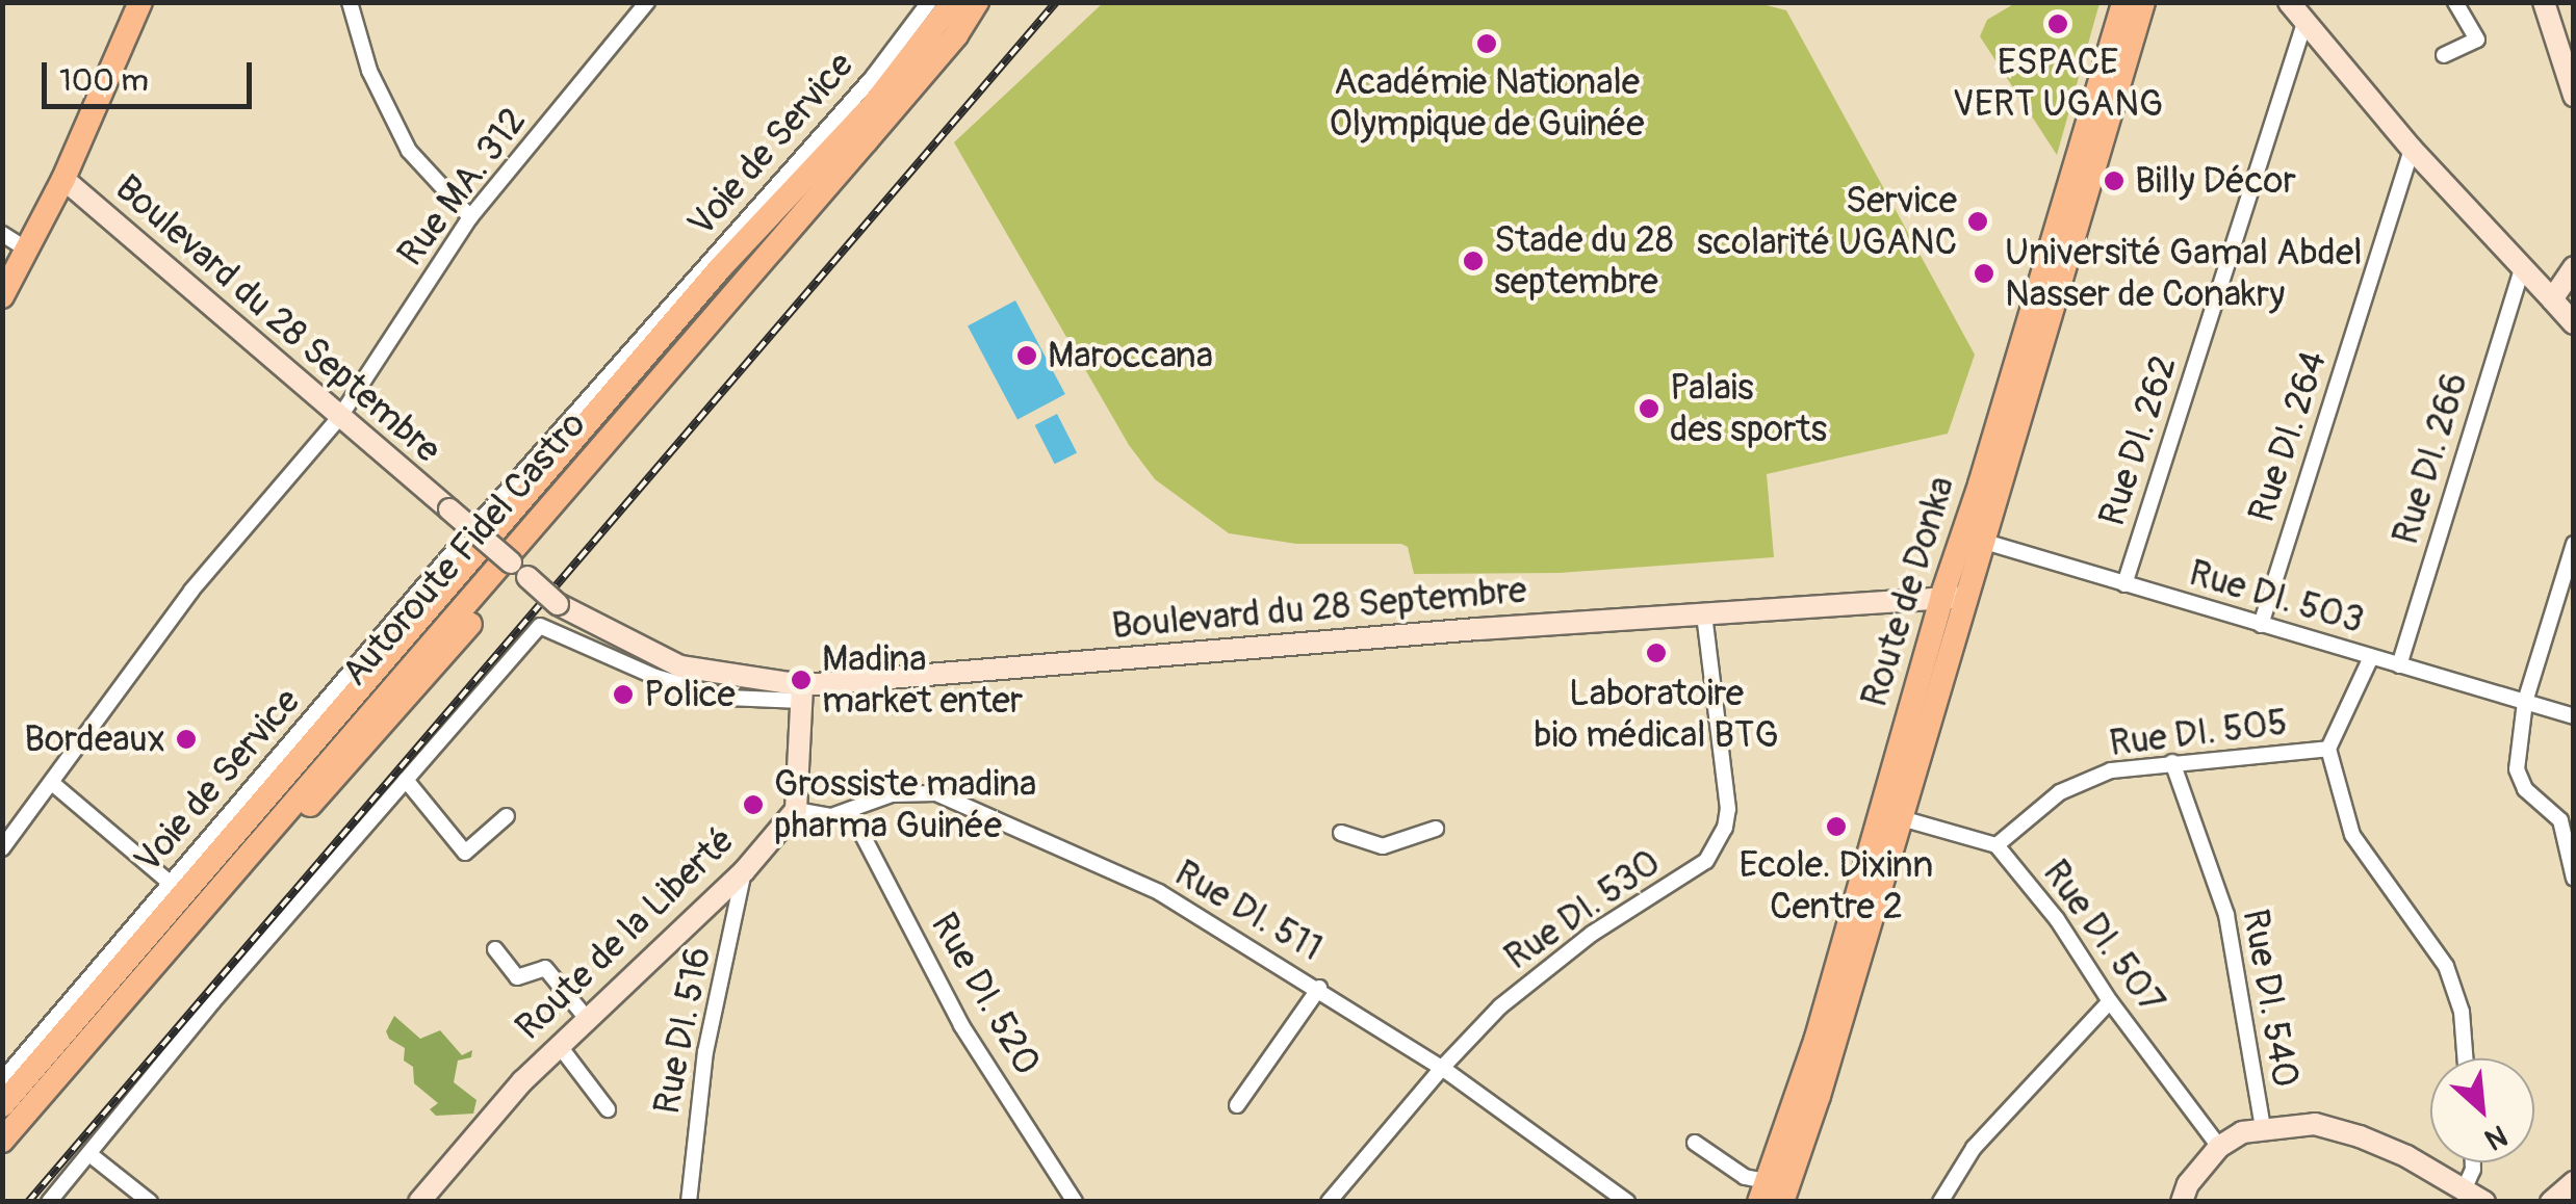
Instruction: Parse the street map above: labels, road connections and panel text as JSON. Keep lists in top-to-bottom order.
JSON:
{
  "streets": {
    "main road": [
      "Boulevard du 28 Septembre",
      "Autoroute Fidel Castro",
      "Route de Donka",
      "Route de la Liberté"
    ],
    "street": [
      "Voie de Service",
      "Rue MA. 312",
      "Rue DI. 264",
      "Rue DI. 262",
      "Rue DI. 266",
      "Rue DI. 503",
      "Rue DI. 505",
      "Rue DI. 530",
      "Rue DI. 511",
      "Rue DI. 507",
      "Rue DI. 520",
      "Rue DI. 540",
      "Rue DI. 516"
    ]
  },
  "crossings": [
    ["Rue MA. 312", "Boulevard du 28 Septembre"],
    ["Boulevard du 28 Septembre", "Route de Donka"],
    ["Boulevard du 28 Septembre", "Rue DI. 530"],
    ["Rue DI. 264", "Rue DI. 503"],
    ["Rue DI. 262", "Rue DI. 503"],
    ["Rue DI. 266", "Rue DI. 503"],
    ["Route de Donka", "Rue DI. 503"],
    ["Route de Donka", "Rue DI. 507"],
    ["Rue DI. 503", "Rue DI. 505"],
    ["Rue DI. 505", "Rue DI. 507"],
    ["Rue DI. 505", "Rue DI. 540"],
    ["Rue DI. 530", "Rue DI. 511"],
    ["Rue DI. 511", "Route de la Liberté"],
    ["Rue DI. 511", "Rue DI. 520"],
    ["Route de la Liberté", "Rue DI. 516"]
  ],
  "places": [
    "ESPACE VERT UGANG",
    "Académie Nationale Olympique de Guinée",
    "Billy Décor",
    "Service scolarité UGANC",
    "Stade du 28 septembre",
    "Université Gamal Abdel Nasser de Conakry",
    "Maroccana",
    "Palais des sports",
    "Laboratoire bio médical BTG",
    "Madina market enter",
    "Police",
    "Bordeaux",
    "Grossiste madina pharma Guinée",
    "Ecole. Dixinn Centre 2"
  ],
  "scale_bar": "100 m",
  "north": "bottom right"
}
